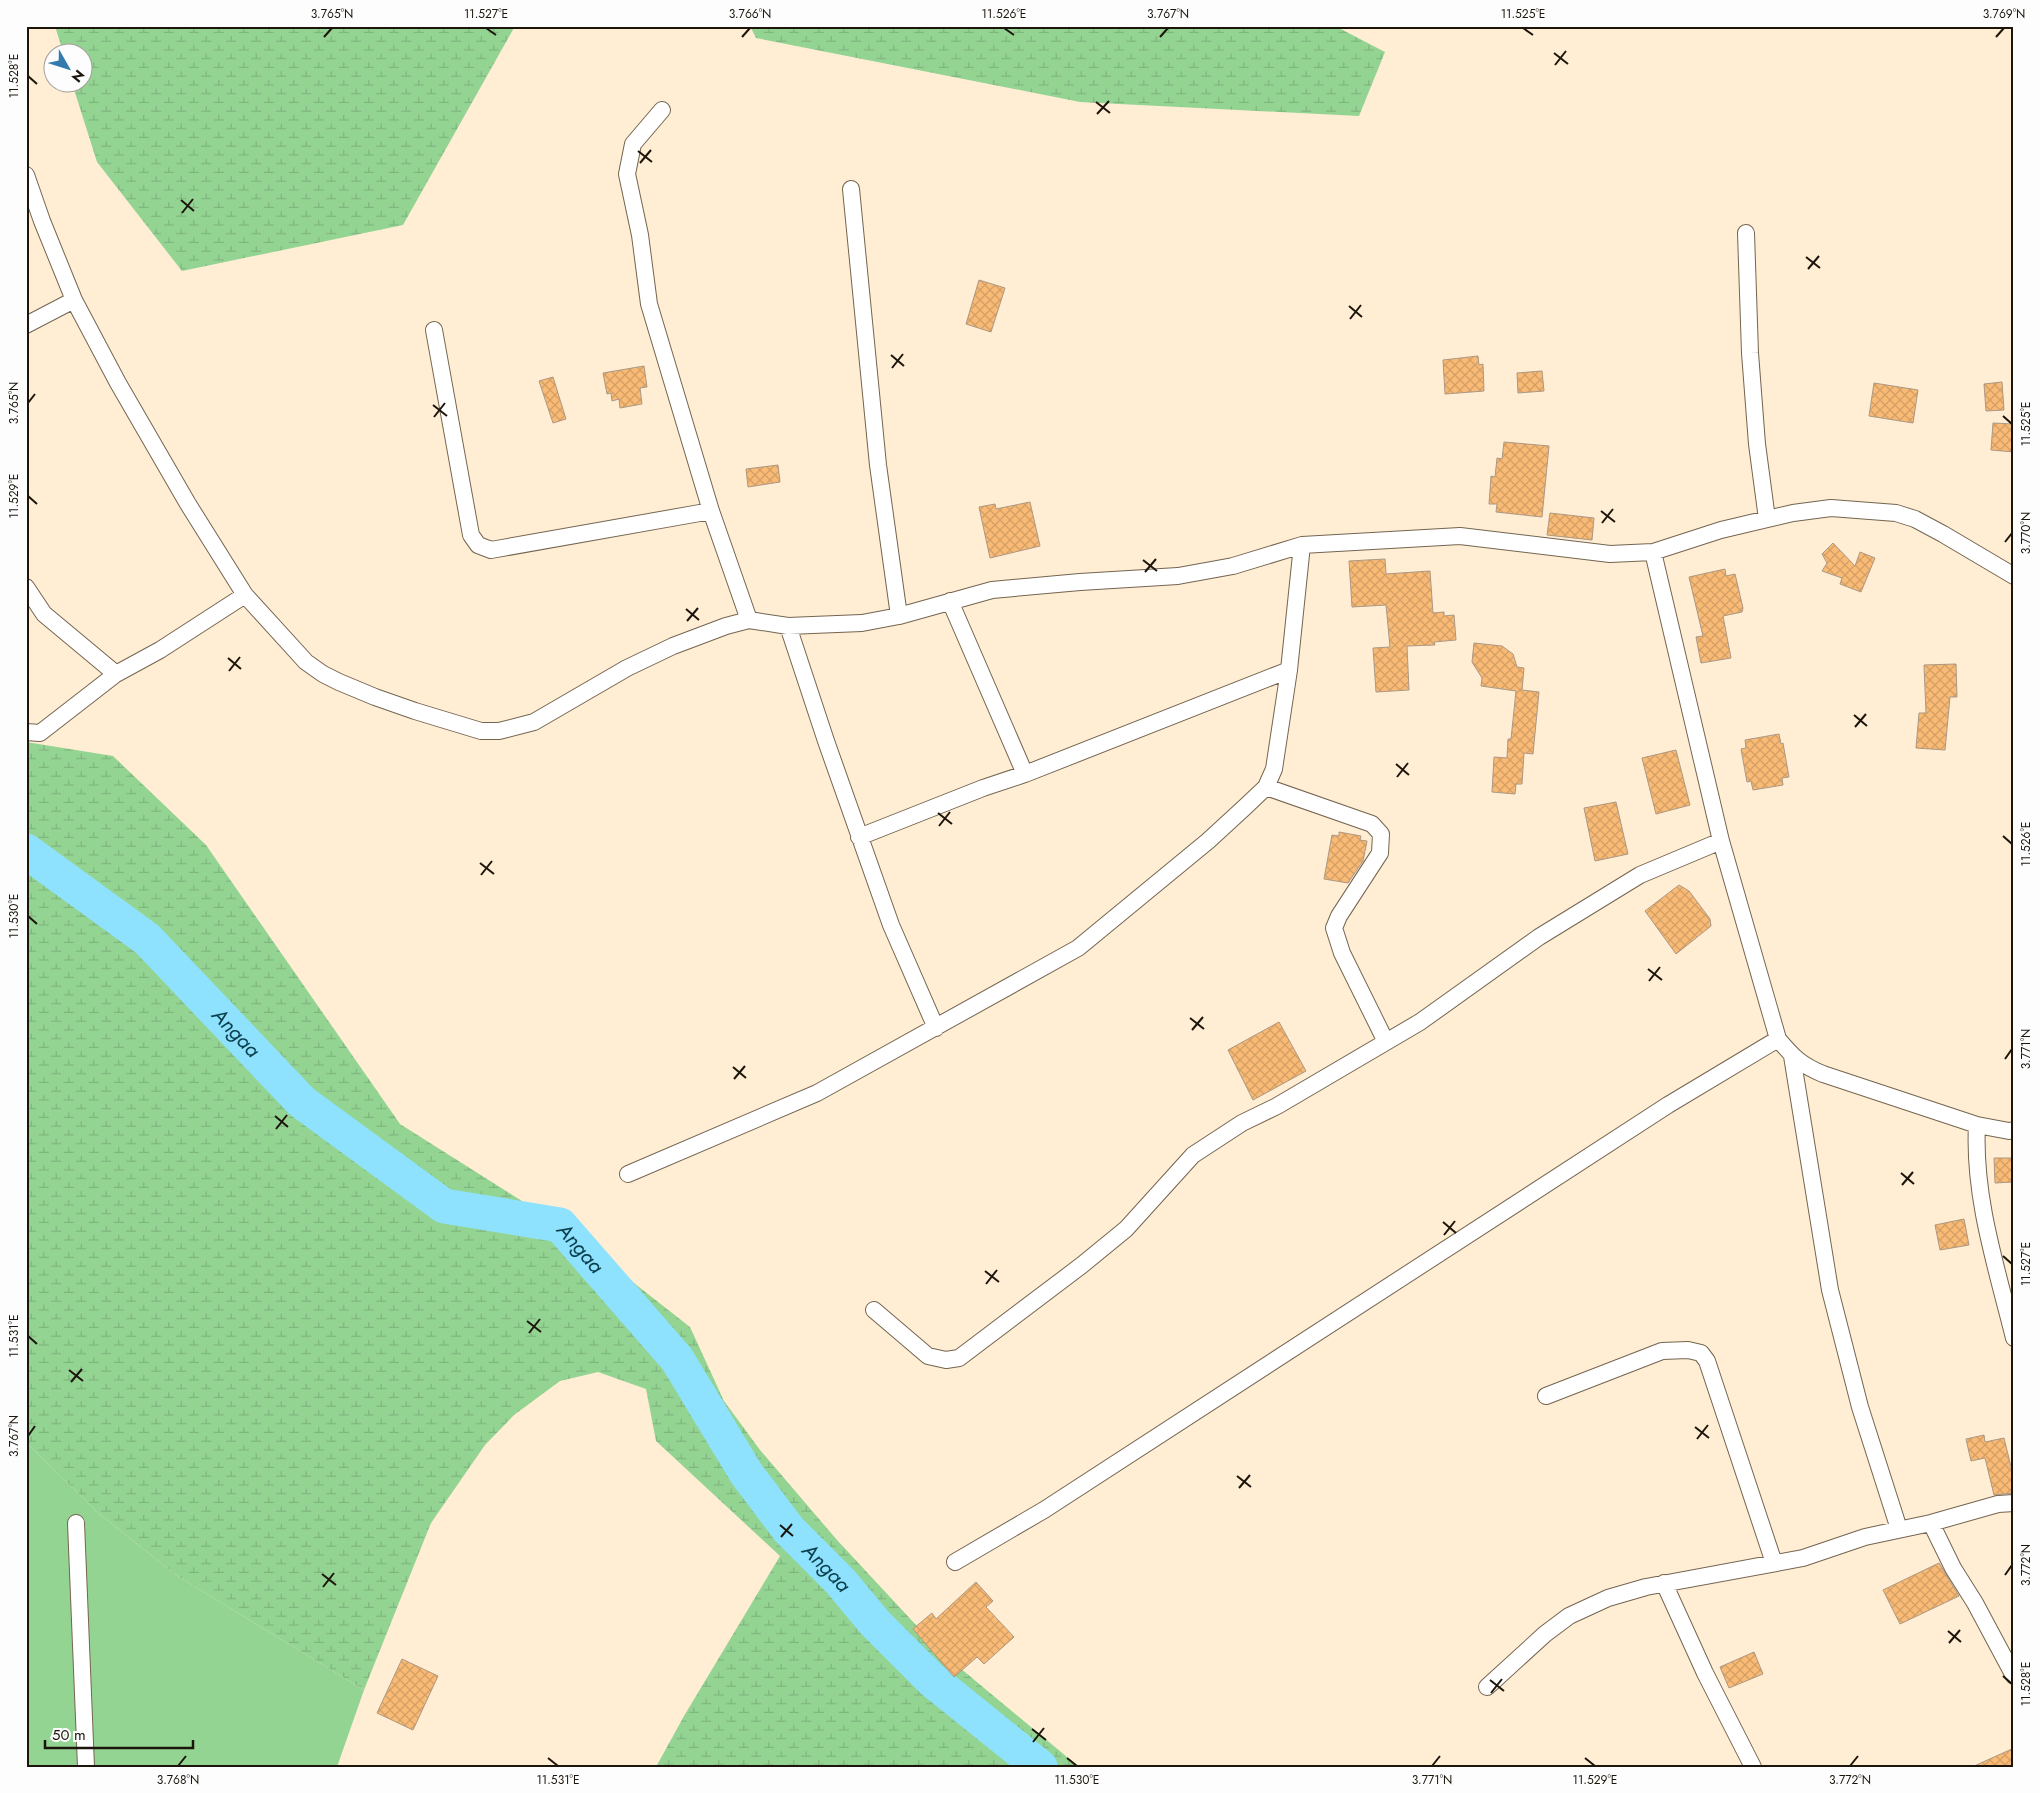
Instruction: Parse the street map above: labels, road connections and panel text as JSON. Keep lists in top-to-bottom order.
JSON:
{
  "water": ["Angaa"],
  "scale_bar": "50 m",
  "north": "bottom right",
  "coordinates": [
    "3.765°N",
    "11.527°E",
    "3.766°N",
    "11.526°E",
    "3.767°N",
    "11.525°E",
    "3.769°N",
    "11.528°E",
    "11.529°E",
    "3.770°N",
    "11.530°E",
    "3.771°N",
    "11.531°E",
    "3.772°N",
    "3.768°N"
  ]
}
